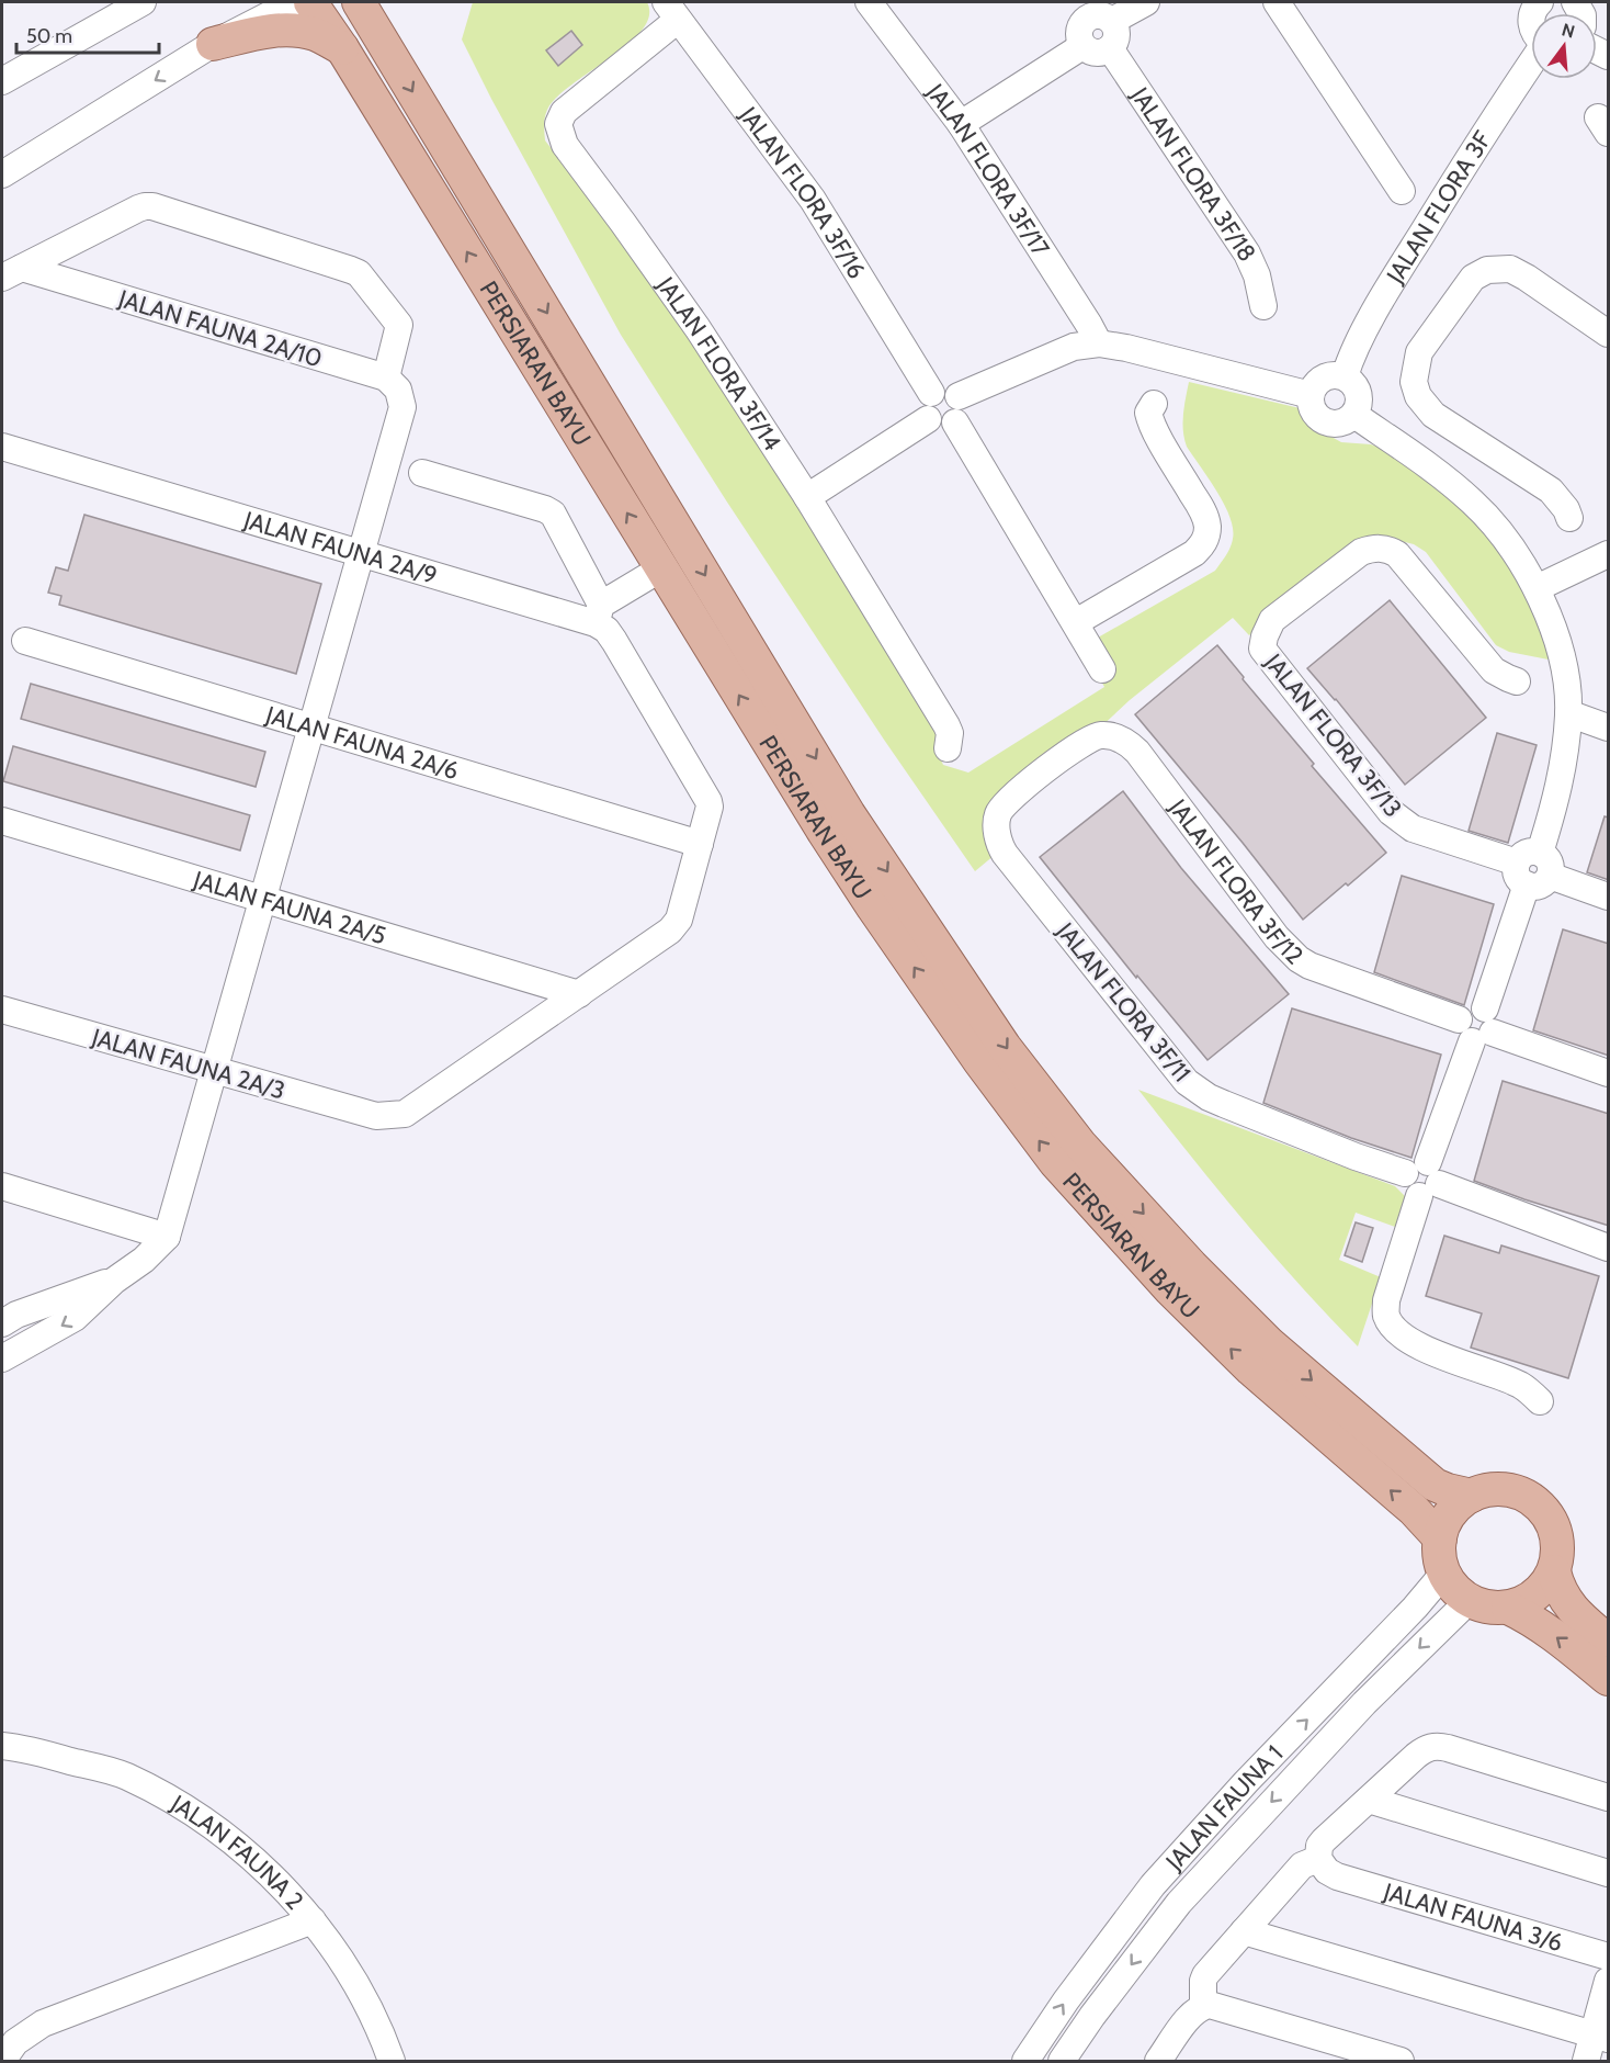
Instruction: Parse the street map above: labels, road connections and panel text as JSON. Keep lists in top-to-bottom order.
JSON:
{
  "streets": {
    "main road": ["PERSIARAN BAYU"],
    "street": [
      "JALAN FLORA 3F/17",
      "JALAN FLORA 3F/18",
      "JALAN FLORA 3F/16",
      "JALAN FLORA 3F",
      "JALAN FAUNA 2A/10",
      "JALAN FLORA 3F/14",
      "JALAN FAUNA 2A/9",
      "JALAN FLORA 3F/13",
      "JALAN FAUNA 2A/6",
      "JALAN FLORA 3F/12",
      "JALAN FAUNA 2A/5",
      "JALAN FLORA 3F/11",
      "JALAN FAUNA 2A/3",
      "JALAN FAUNA 1",
      "JALAN FAUNA 2",
      "JALAN FAUNA 3/6"
    ]
  },
  "crossings": [
    ["JALAN FLORA 3F/16", "JALAN FLORA 3F/14"],
    ["PERSIARAN BAYU", "JALAN FAUNA 1"],
    ["JALAN FLORA 3F/12", "JALAN FLORA 3F/11"],
    ["JALAN FAUNA 2A/5", "JALAN FAUNA 2A/3"]
  ],
  "scale_bar": "50 m",
  "north": "top"
}
